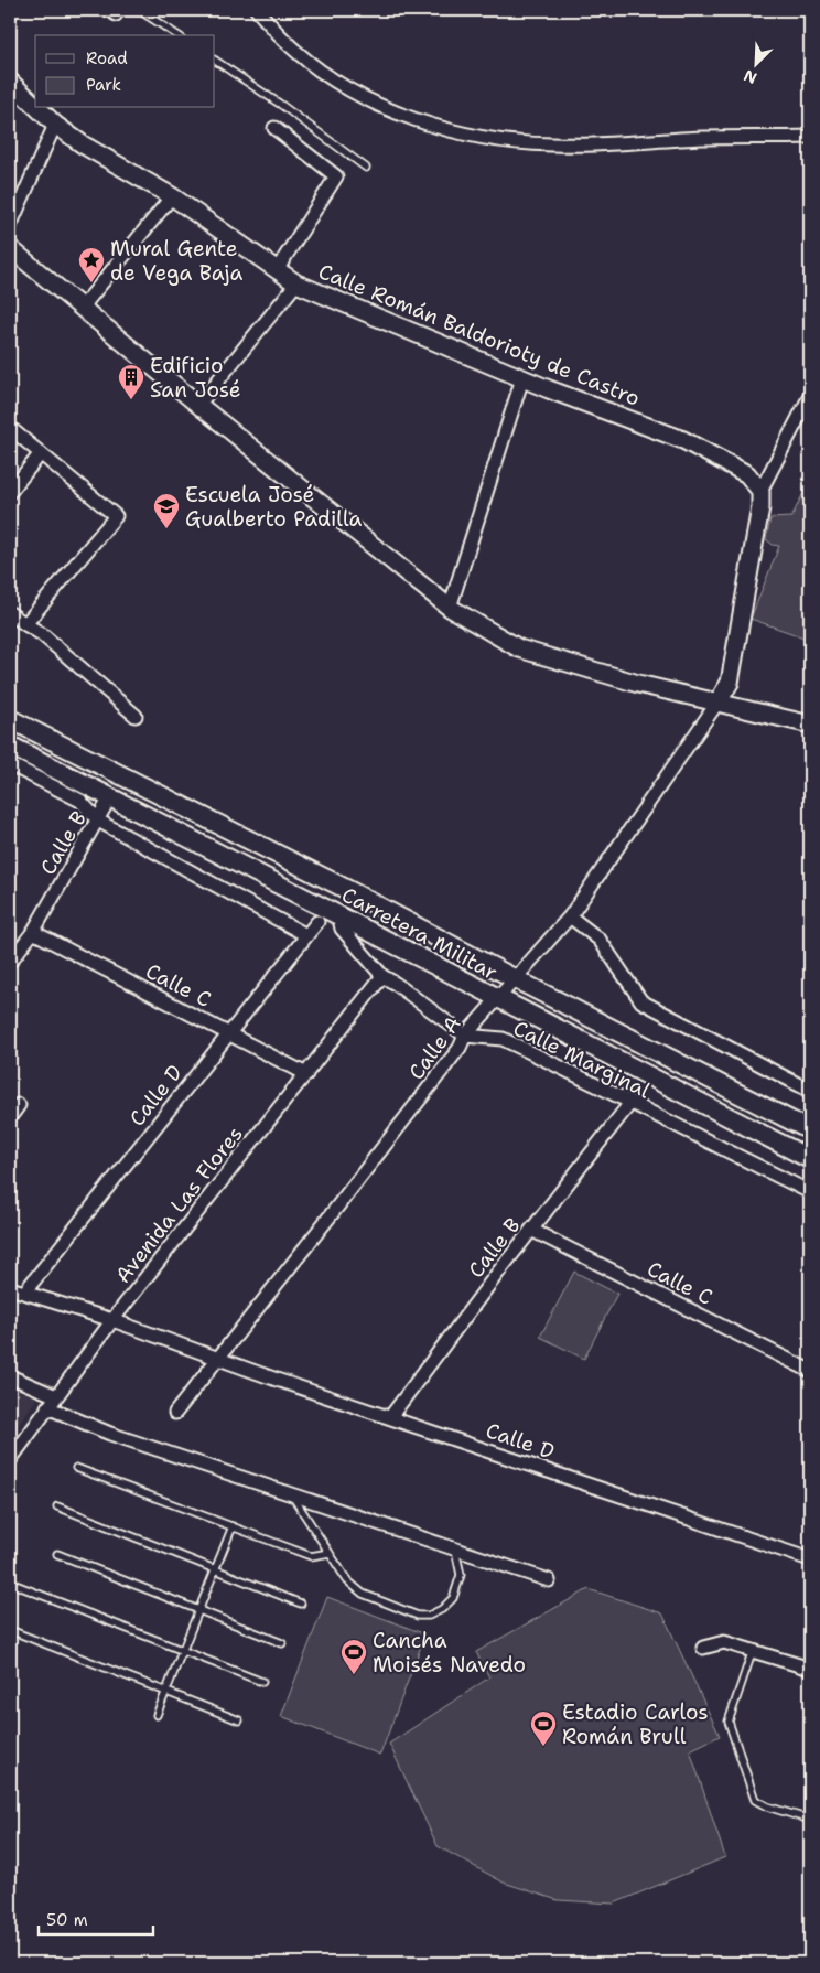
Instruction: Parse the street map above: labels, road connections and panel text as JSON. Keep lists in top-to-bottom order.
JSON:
{
  "streets": {
    "main road": ["Carretera Militar"],
    "street": [
      "Calle Román Baldorioty de Castro",
      "Calle B",
      "Calle C",
      "Calle A",
      "Calle Marginal",
      "Calle D",
      "Avenida Las Flores"
    ]
  },
  "crossings": [
    ["Calle B", "Carretera Militar"],
    ["Calle B", "Calle C"],
    ["Calle B", "Calle Marginal"],
    ["Calle B", "Calle D"],
    ["Carretera Militar", "Calle A"],
    ["Calle C", "Calle D"],
    ["Calle C", "Avenida Las Flores"],
    ["Calle A", "Calle Marginal"],
    ["Calle A", "Calle D"],
    ["Calle D", "Avenida Las Flores"]
  ],
  "places": {
    "place": ["Mural Gente de Vega Baja"],
    "building": ["Edificio San José"],
    "school or university": ["Escuela José Gualberto Padilla"],
    "sports": ["Cancha Moisés Navedo", "Estadio Carlos Román Brull"]
  },
  "legend": ["Road", "Park"],
  "scale_bar": "50 m",
  "north": "bottom left"
}
